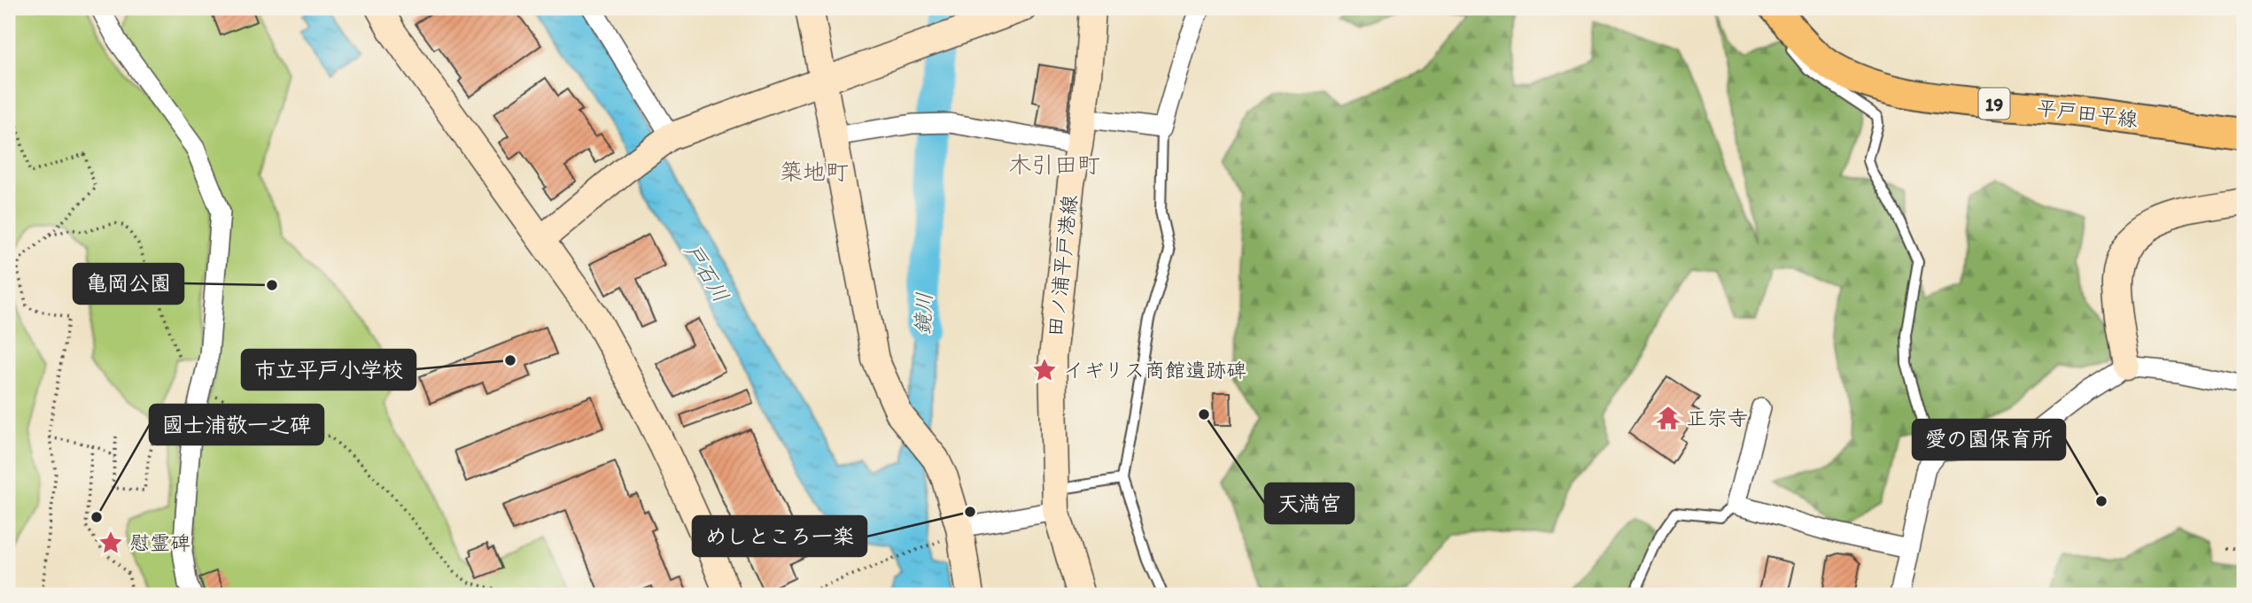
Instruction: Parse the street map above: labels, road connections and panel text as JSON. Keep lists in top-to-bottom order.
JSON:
{
  "streets": {
    "main road": ["19", "平戸田平線"],
    "street": ["田ノ浦平戸港線"]
  },
  "districts": ["木引田町", "築地町"],
  "water": ["戸石川", "鏡川"],
  "places": {
    "other": [
      "亀岡公園",
      "市立平戸小学校",
      "天満宮",
      "愛の園保育所",
      "めしところ一楽",
      "國士浦敬一之碑"
    ],
    "place": ["イギリス商館遺跡碑", "慰霊碑"],
    "temple": ["正宗寺"]
  }
}
